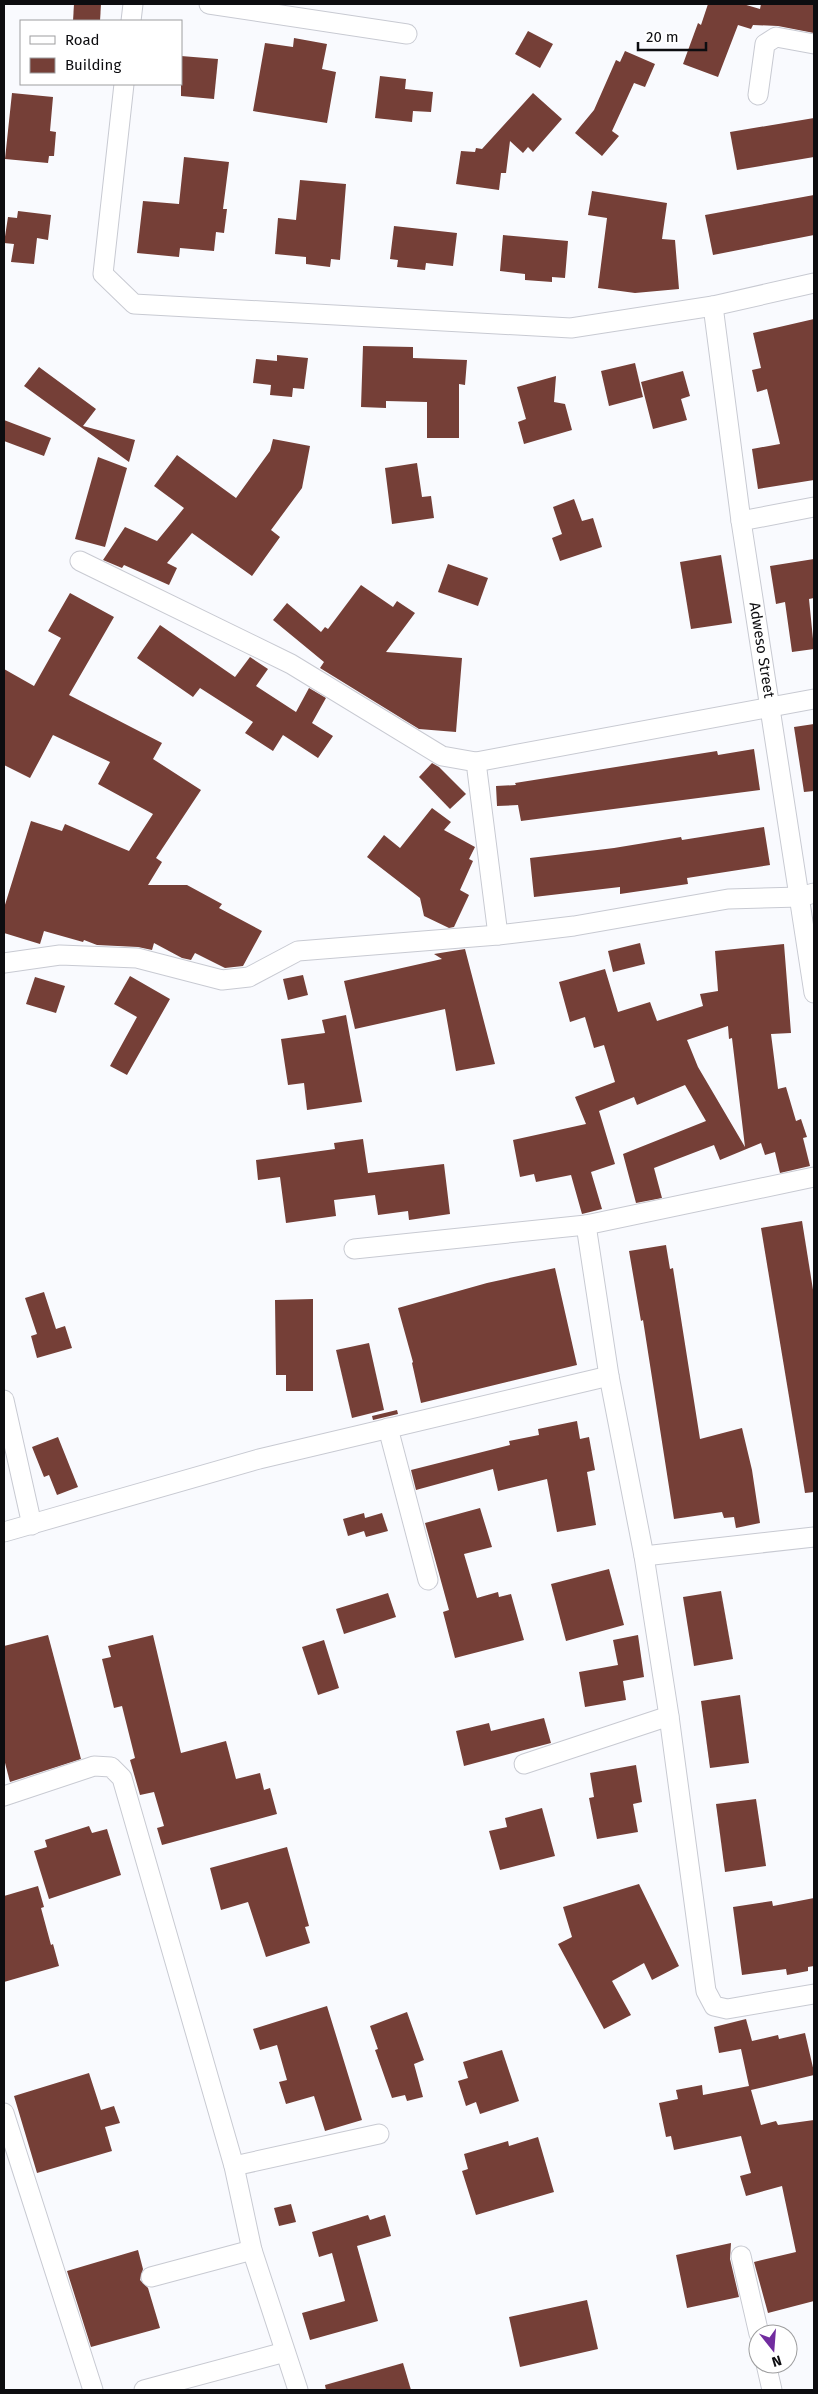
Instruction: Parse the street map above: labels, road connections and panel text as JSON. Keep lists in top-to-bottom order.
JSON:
{
  "streets": {
    "street": ["Adweso Street"]
  },
  "legend": ["Road", "Building"],
  "scale_bar": "20 m",
  "north": "bottom"
}
